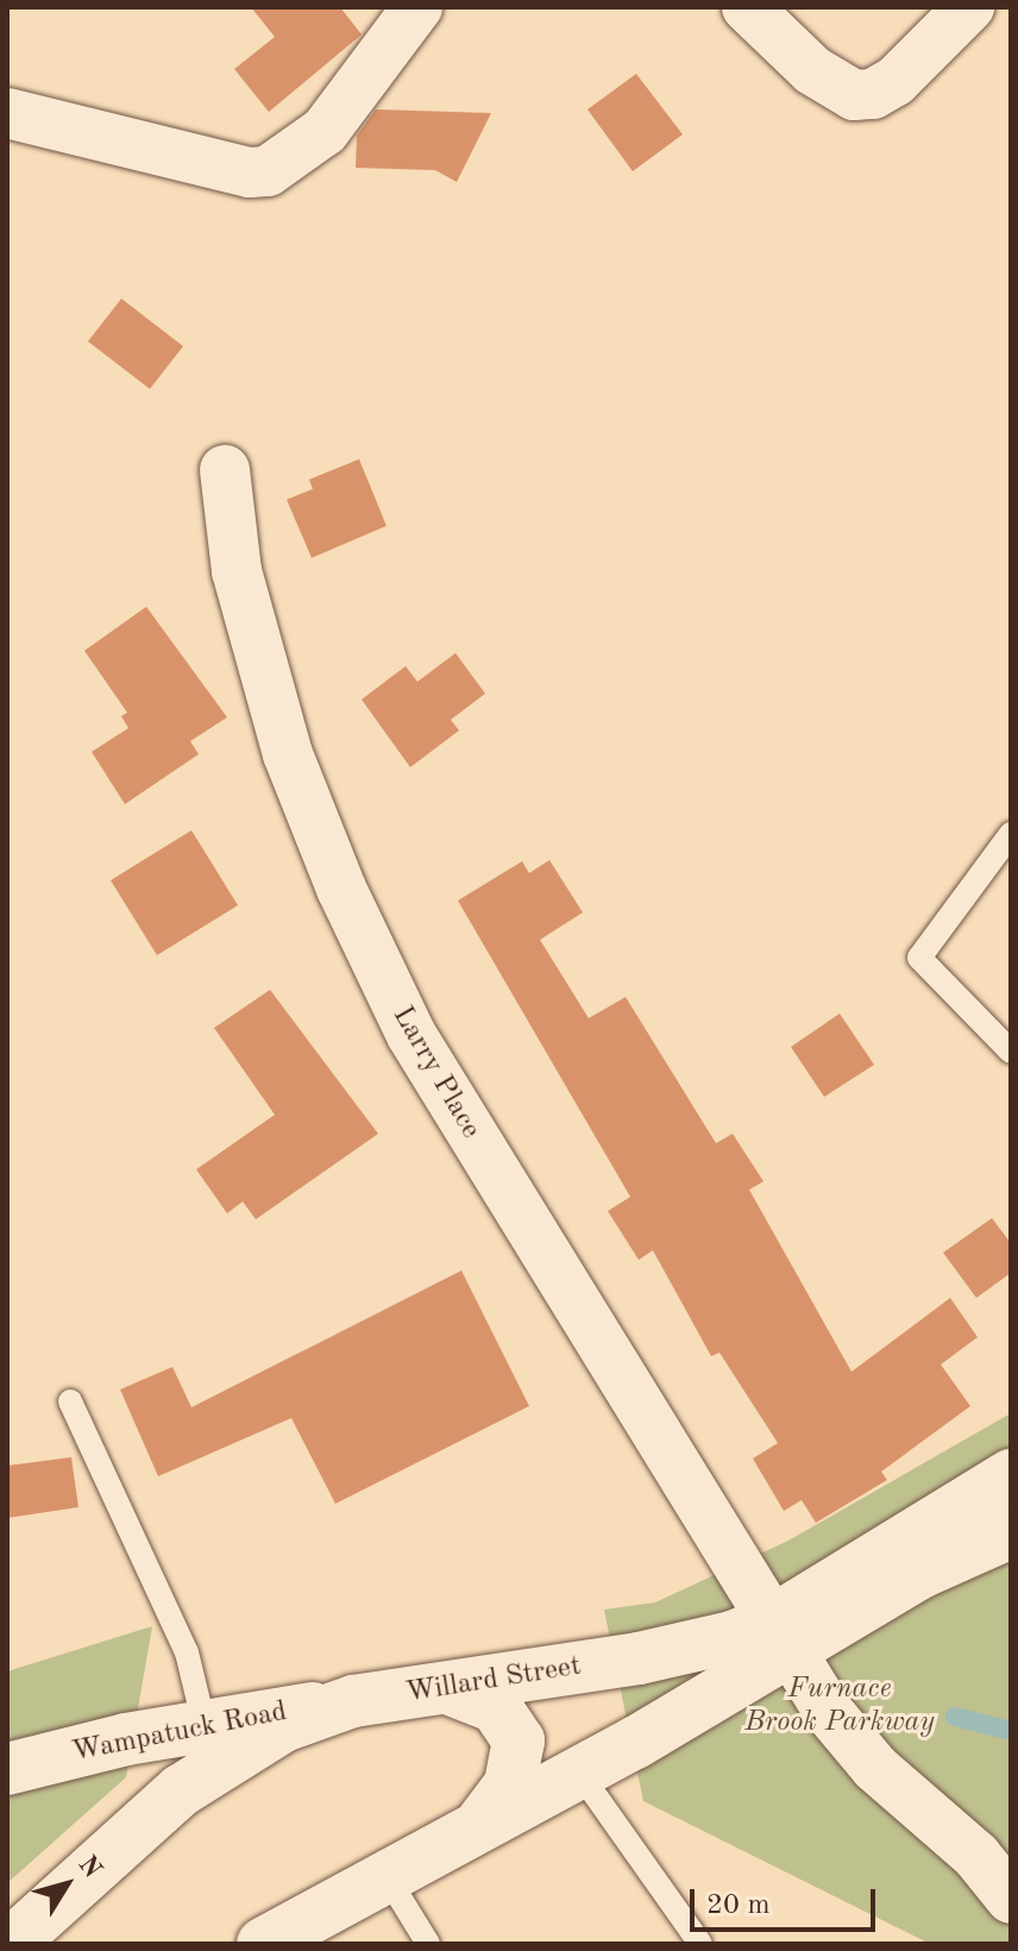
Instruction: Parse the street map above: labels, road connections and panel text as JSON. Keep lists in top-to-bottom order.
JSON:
{
  "streets": {
    "main road": ["Willard Street", "Wampatuck Road"],
    "street": ["Larry Place"]
  },
  "crossings": [
    ["Larry Place", "Willard Street"],
    ["Willard Street", "Wampatuck Road"]
  ],
  "parks": ["Furnace Brook Parkway"],
  "scale_bar": "20 m",
  "north": "top right"
}
